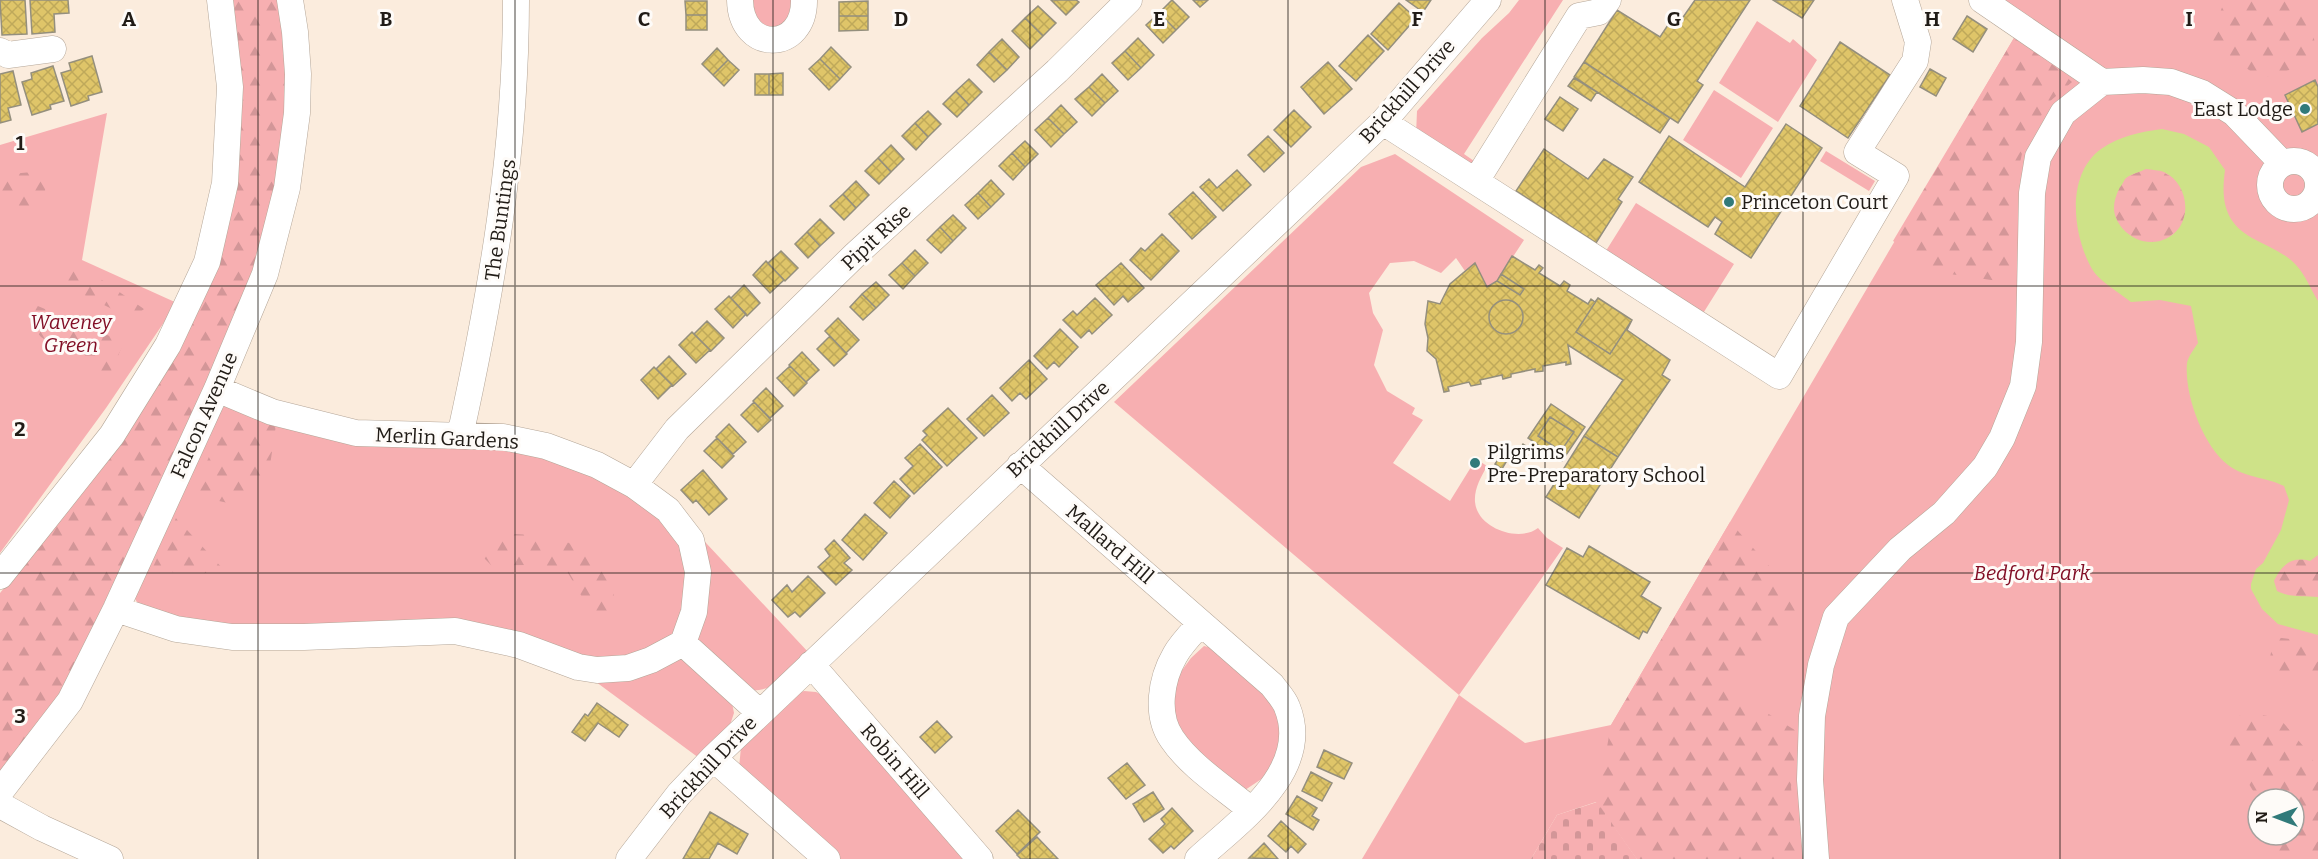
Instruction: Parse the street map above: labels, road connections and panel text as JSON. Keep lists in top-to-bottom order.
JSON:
{
  "streets": {
    "street": [
      "Brickhill Drive",
      "The Buntings",
      "Pipit Rise",
      "Falcon Avenue",
      "Merlin Gardens",
      "Mallard Hill",
      "Robin Hill"
    ]
  },
  "crossings": [
    ["Brickhill Drive", "Mallard Hill"],
    ["Brickhill Drive", "Robin Hill"],
    ["The Buntings", "Merlin Gardens"],
    ["Pipit Rise", "Merlin Gardens"],
    ["Falcon Avenue", "Merlin Gardens"]
  ],
  "parks": ["Waveney Green", "Bedford Park"],
  "places": ["East Lodge", "Princeton Court", "Pilgrims Pre-Preparatory School"],
  "north": "left",
  "grid": {
    "columns": [
      "A",
      "B",
      "C",
      "D",
      "E",
      "F",
      "G",
      "H",
      "I"
    ],
    "rows": ["1", "2", "3"]
  }
}
